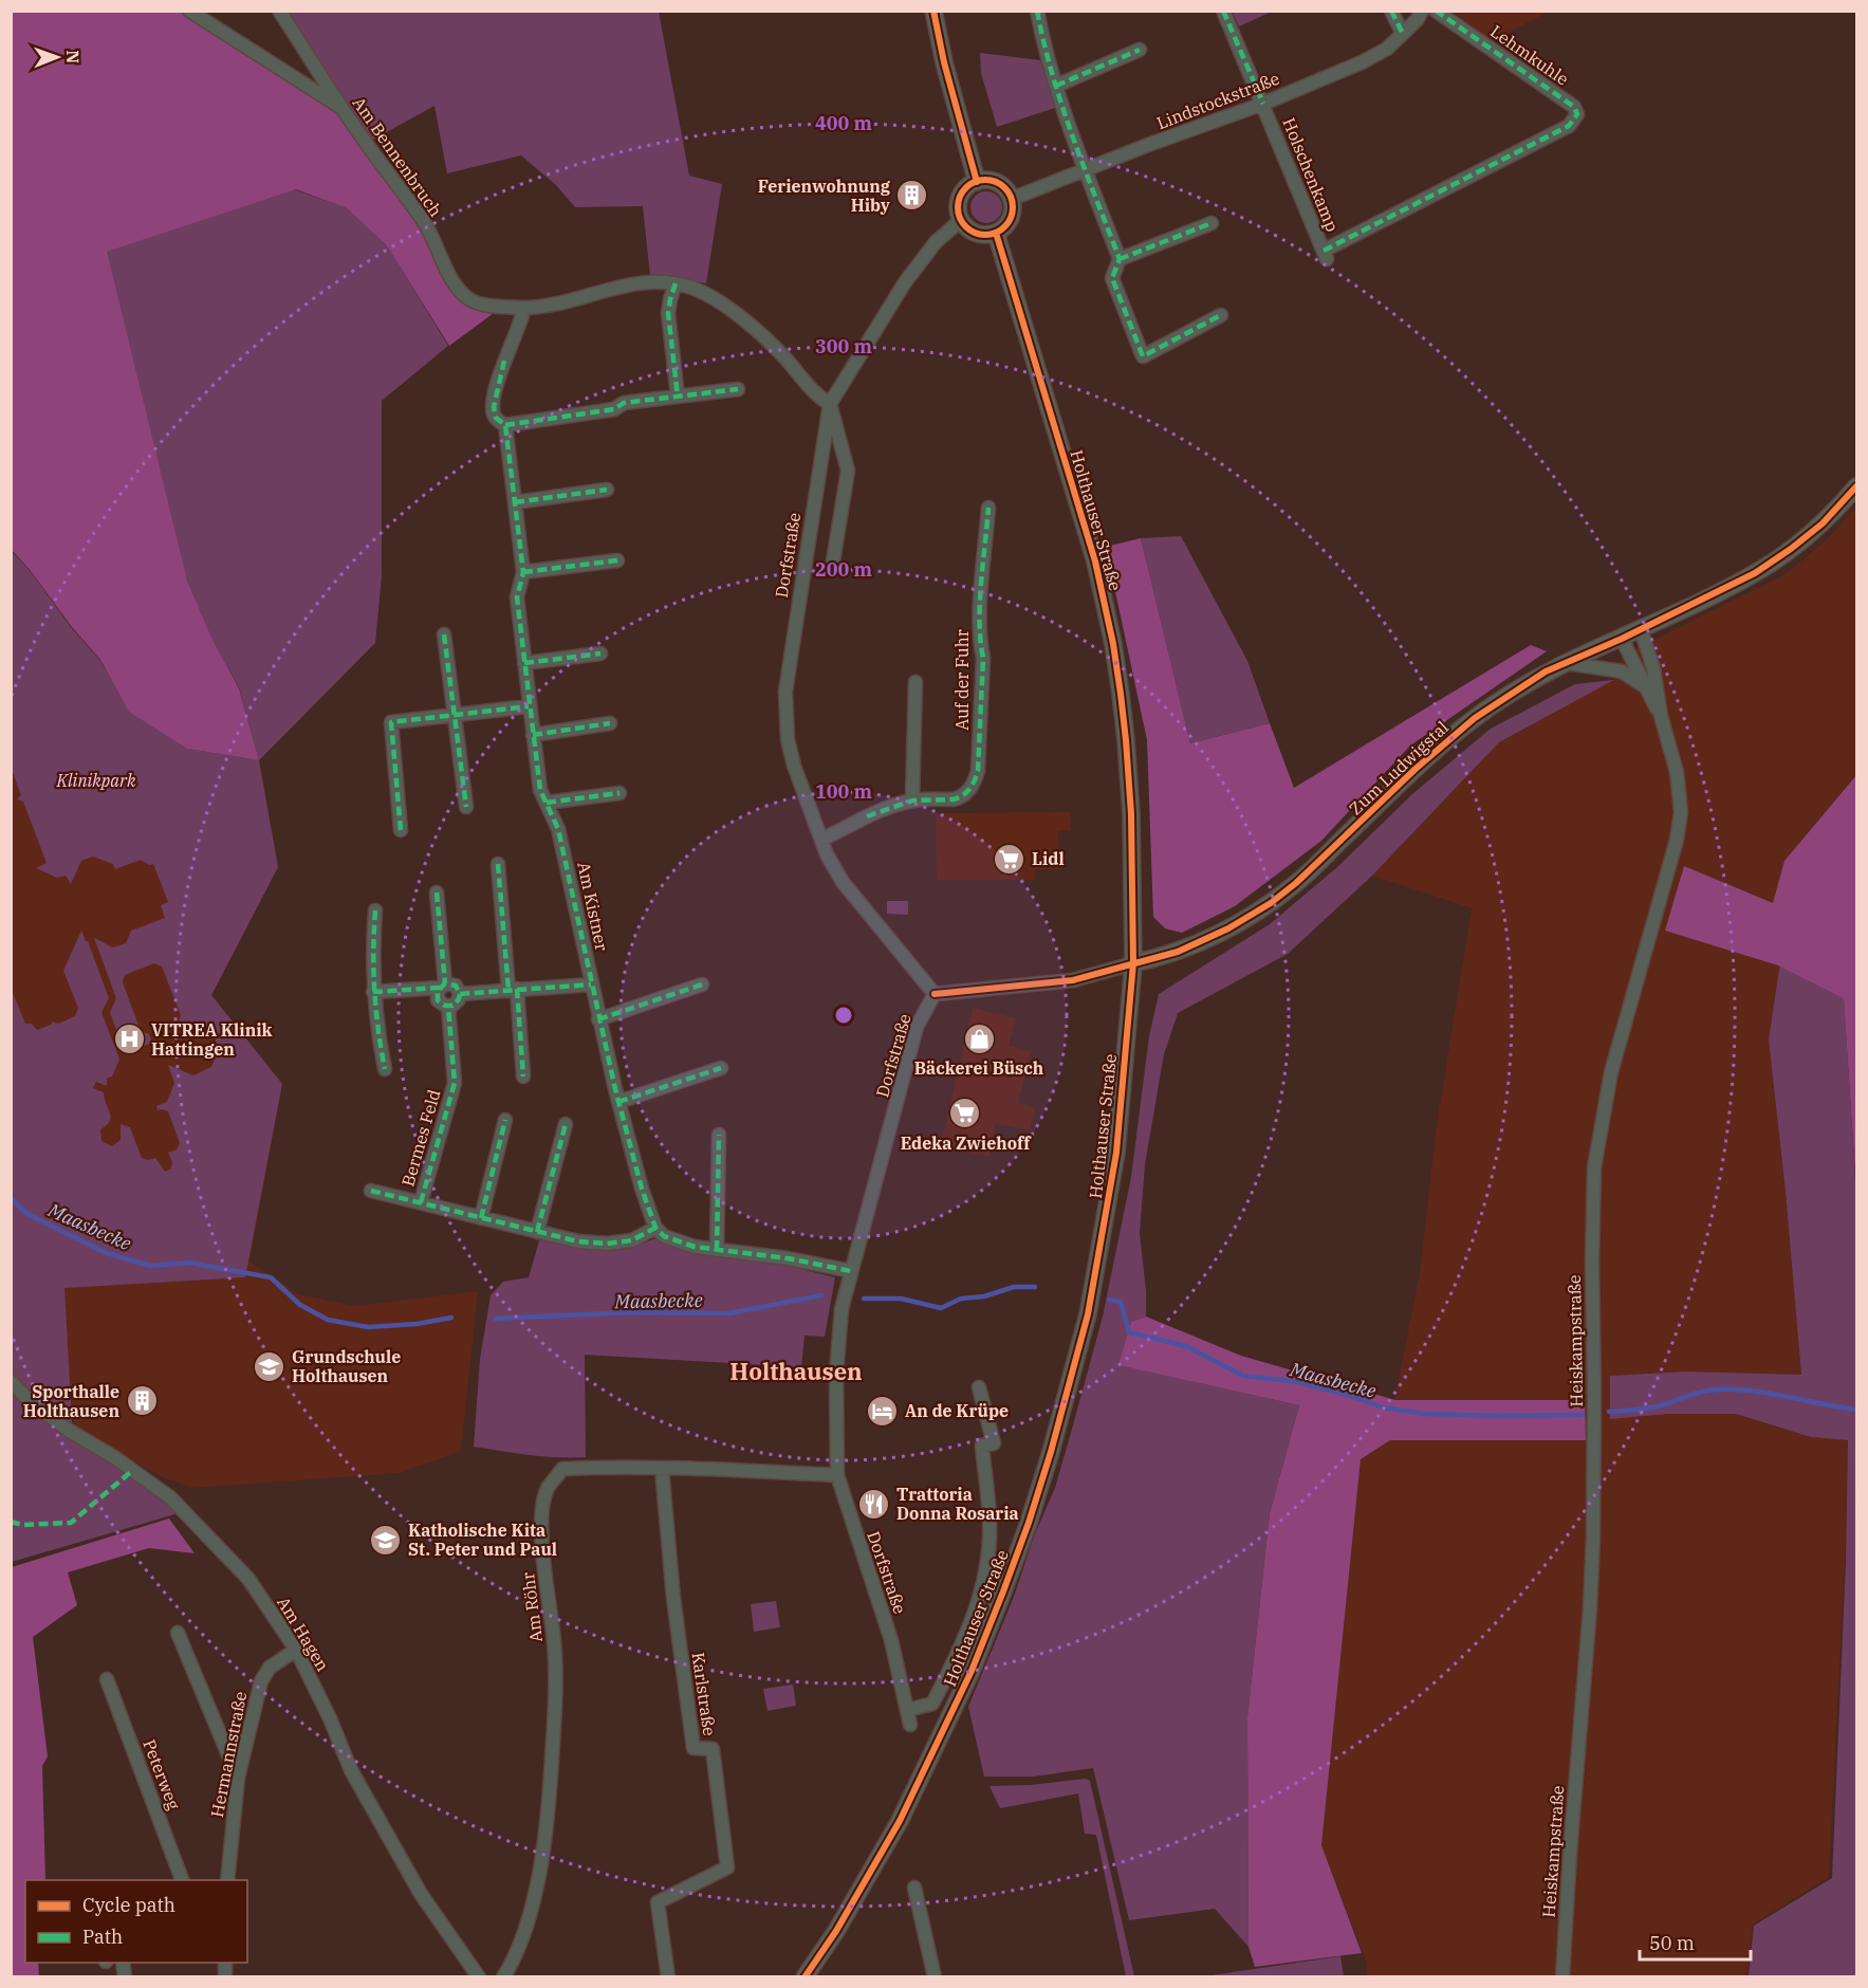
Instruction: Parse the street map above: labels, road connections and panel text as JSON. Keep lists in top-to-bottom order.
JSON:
{
  "streets": {
    "street": [
      "Lehmkuhle",
      "Lindstockstraße",
      "Am Bennenbruch",
      "Holschenkamp",
      "Holthauser Straße",
      "Dorfstraße",
      "Auf der Fuhr",
      "Zum Ludwigstal",
      "Am Kistner",
      "Bermes Feld",
      "Heiskampstraße",
      "Am Röhr",
      "Am Hagen",
      "Karlstraße",
      "Hermannstraße",
      "Peterweg"
    ]
  },
  "crossings": [
    ["Lehmkuhle", "Holschenkamp"],
    ["Lindstockstraße", "Holschenkamp"],
    ["Lindstockstraße", "Holthauser Straße"],
    ["Lindstockstraße", "Dorfstraße"],
    ["Am Bennenbruch", "Dorfstraße"],
    ["Am Bennenbruch", "Am Kistner"],
    ["Holthauser Straße", "Dorfstraße"],
    ["Holthauser Straße", "Zum Ludwigstal"],
    ["Dorfstraße", "Auf der Fuhr"],
    ["Dorfstraße", "Zum Ludwigstal"],
    ["Dorfstraße", "Am Röhr"],
    ["Zum Ludwigstal", "Heiskampstraße"],
    ["Am Kistner", "Bermes Feld"],
    ["Am Röhr", "Karlstraße"],
    ["Am Hagen", "Hermannstraße"]
  ],
  "districts": ["Holthausen"],
  "water": ["Maasbecke"],
  "parks": ["Klinikpark"],
  "places": {
    "building": ["Ferienwohnung Hiby", "Sporthalle Holthausen"],
    "supermarket": ["Lidl", "Edeka Zwiehoff"],
    "shop": ["Bäckerei Büsch"],
    "hospital": ["VITREA Klinik Hattingen"],
    "school or university": ["Grundschule Holthausen", "Katholische Kita St. Peter und Paul"],
    "hotel": ["An de Krüpe"],
    "restaurant": ["Trattoria Donna Rosaria"]
  },
  "legend": ["Cycle path", "Path"],
  "scale_bar": "50 m",
  "north": "right",
  "rings": [
    "400 m",
    "300 m",
    "200 m",
    "100 m"
  ]
}
